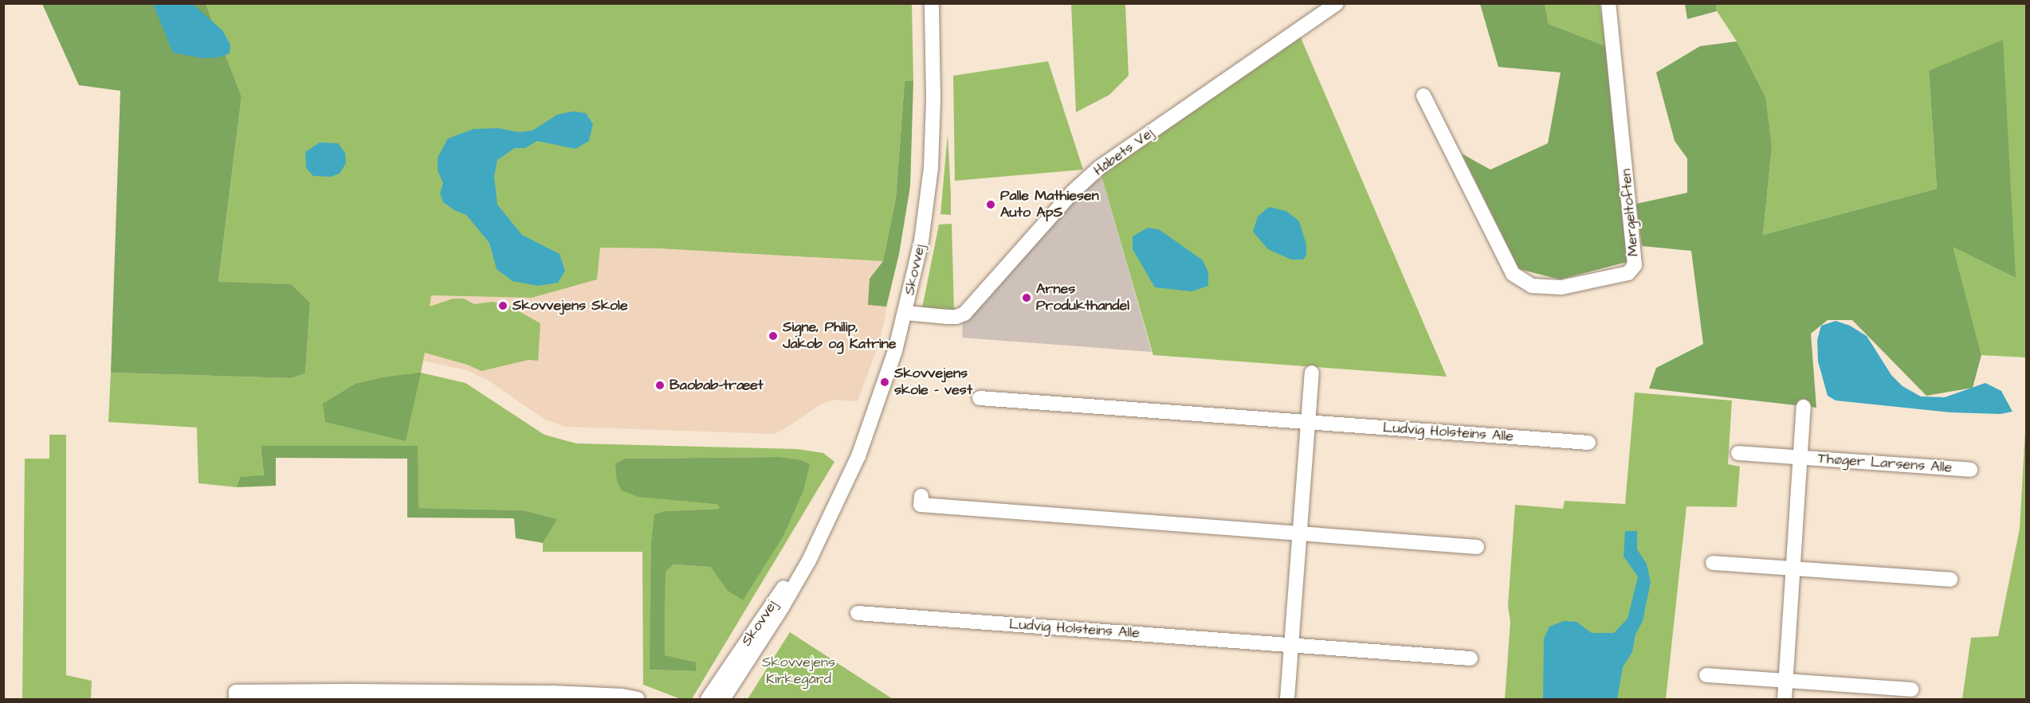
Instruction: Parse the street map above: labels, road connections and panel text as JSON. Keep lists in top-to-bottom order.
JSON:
{
  "streets": {
    "street": [
      "Håbets Vej",
      "Mergeltoften",
      "Skovvej",
      "Ludvig Holsteins Alle",
      "Thøger Larsens Alle"
    ]
  },
  "crossings": [
    ["Håbets Vej", "Skovvej"]
  ],
  "parks": ["Skovvejens Kirkegård"],
  "places": [
    "Palle Mathiesen Auto ApS",
    "Arnes Produkthandel",
    "Skovvejens Skole",
    "Signe, Philip, Jakob og Katrine",
    "Skovvejens skole - vest",
    "Baobab-træet"
  ]
}
